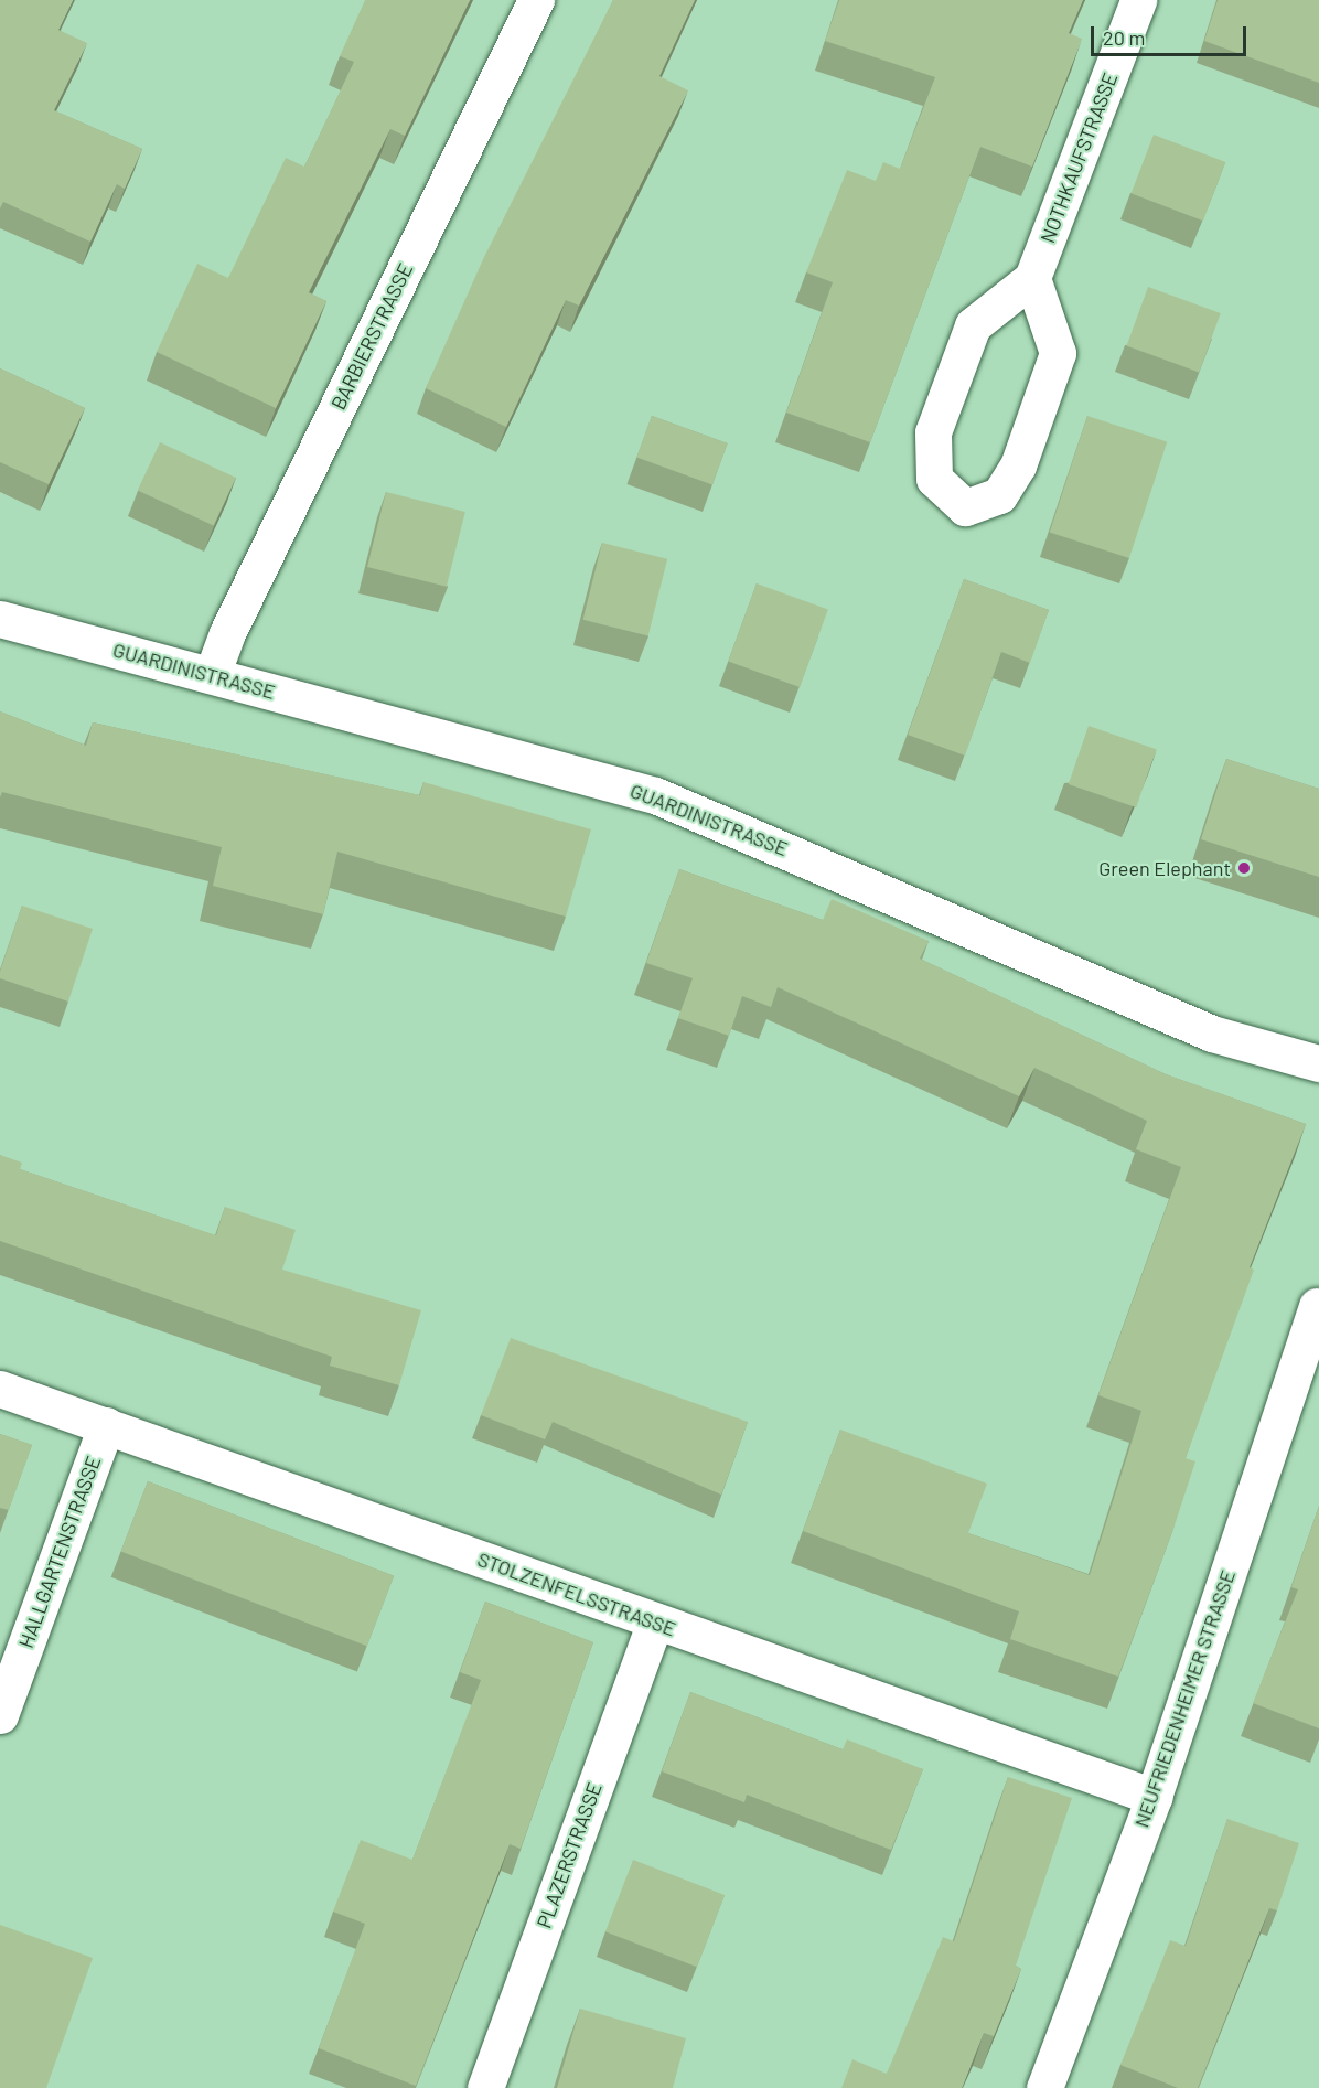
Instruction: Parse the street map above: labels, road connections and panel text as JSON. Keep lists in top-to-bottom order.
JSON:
{
  "streets": {
    "street": [
      "NOTHKAUFSTRASSE",
      "BARBIERSTRASSE",
      "GUARDINISTRASSE",
      "HALLGARTENSTRASSE",
      "STOLZENFELSSTRASSE",
      "NEUFRIEDENHEIMER STRASSE",
      "PLAZERSTRASSE"
    ]
  },
  "crossings": [
    ["BARBIERSTRASSE", "GUARDINISTRASSE"],
    ["HALLGARTENSTRASSE", "STOLZENFELSSTRASSE"],
    ["STOLZENFELSSTRASSE", "NEUFRIEDENHEIMER STRASSE"],
    ["STOLZENFELSSTRASSE", "PLAZERSTRASSE"]
  ],
  "places": ["Green Elephant"],
  "scale_bar": "20 m"
}
